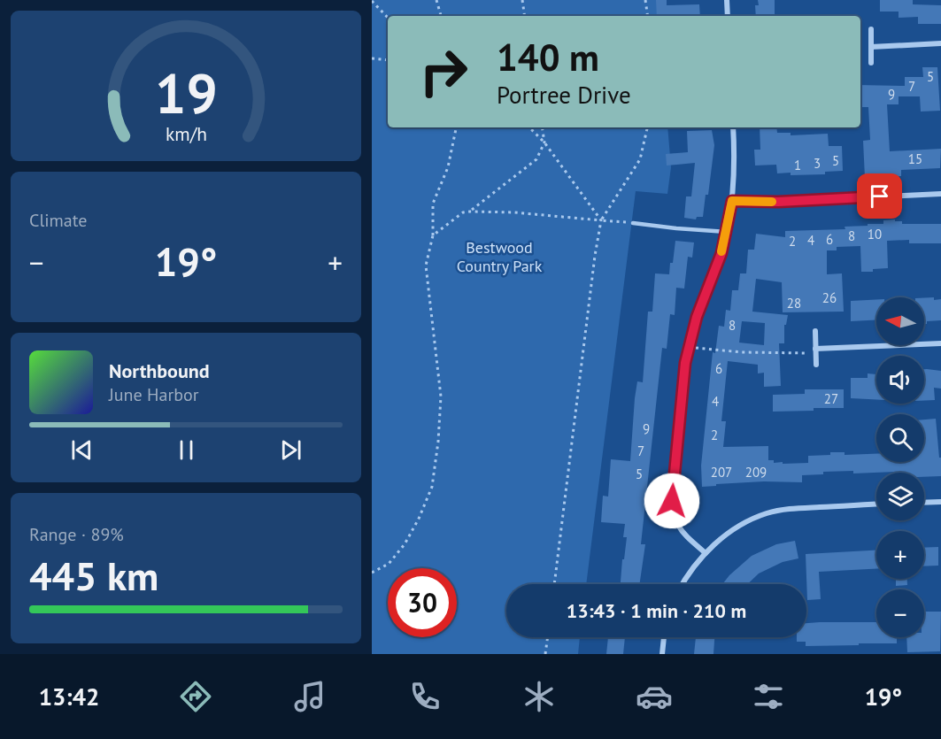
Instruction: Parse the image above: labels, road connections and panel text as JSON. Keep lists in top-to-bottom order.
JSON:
{
  "parks": ["Bestwood Country Park"],
  "house_numbers": [
    "5",
    "7",
    "9",
    "15",
    "5",
    "3",
    "1",
    "10",
    "8",
    "6",
    "4",
    "2",
    "26",
    "28",
    "8",
    "6",
    "27",
    "4",
    "9",
    "2",
    "7",
    "207",
    "209",
    "5"
  ],
  "north": "left",
  "page": {
    "turn": ["140 m", "Portree Drive"],
    "tile": [
      "Climate",
      ["Range · 89%", "445 km"]
    ],
    "heat": ["−", "19°", "+"],
    "map_buttons": ["+", "−"],
    "song": ["Northbound", "June Harbor"],
    "limit": "30",
    "trip": "13:43 · 1 min · 210 m",
    "tabs": ["13:42", "19°"],
    "gauge": ["19", "km/h"]
  }
}
